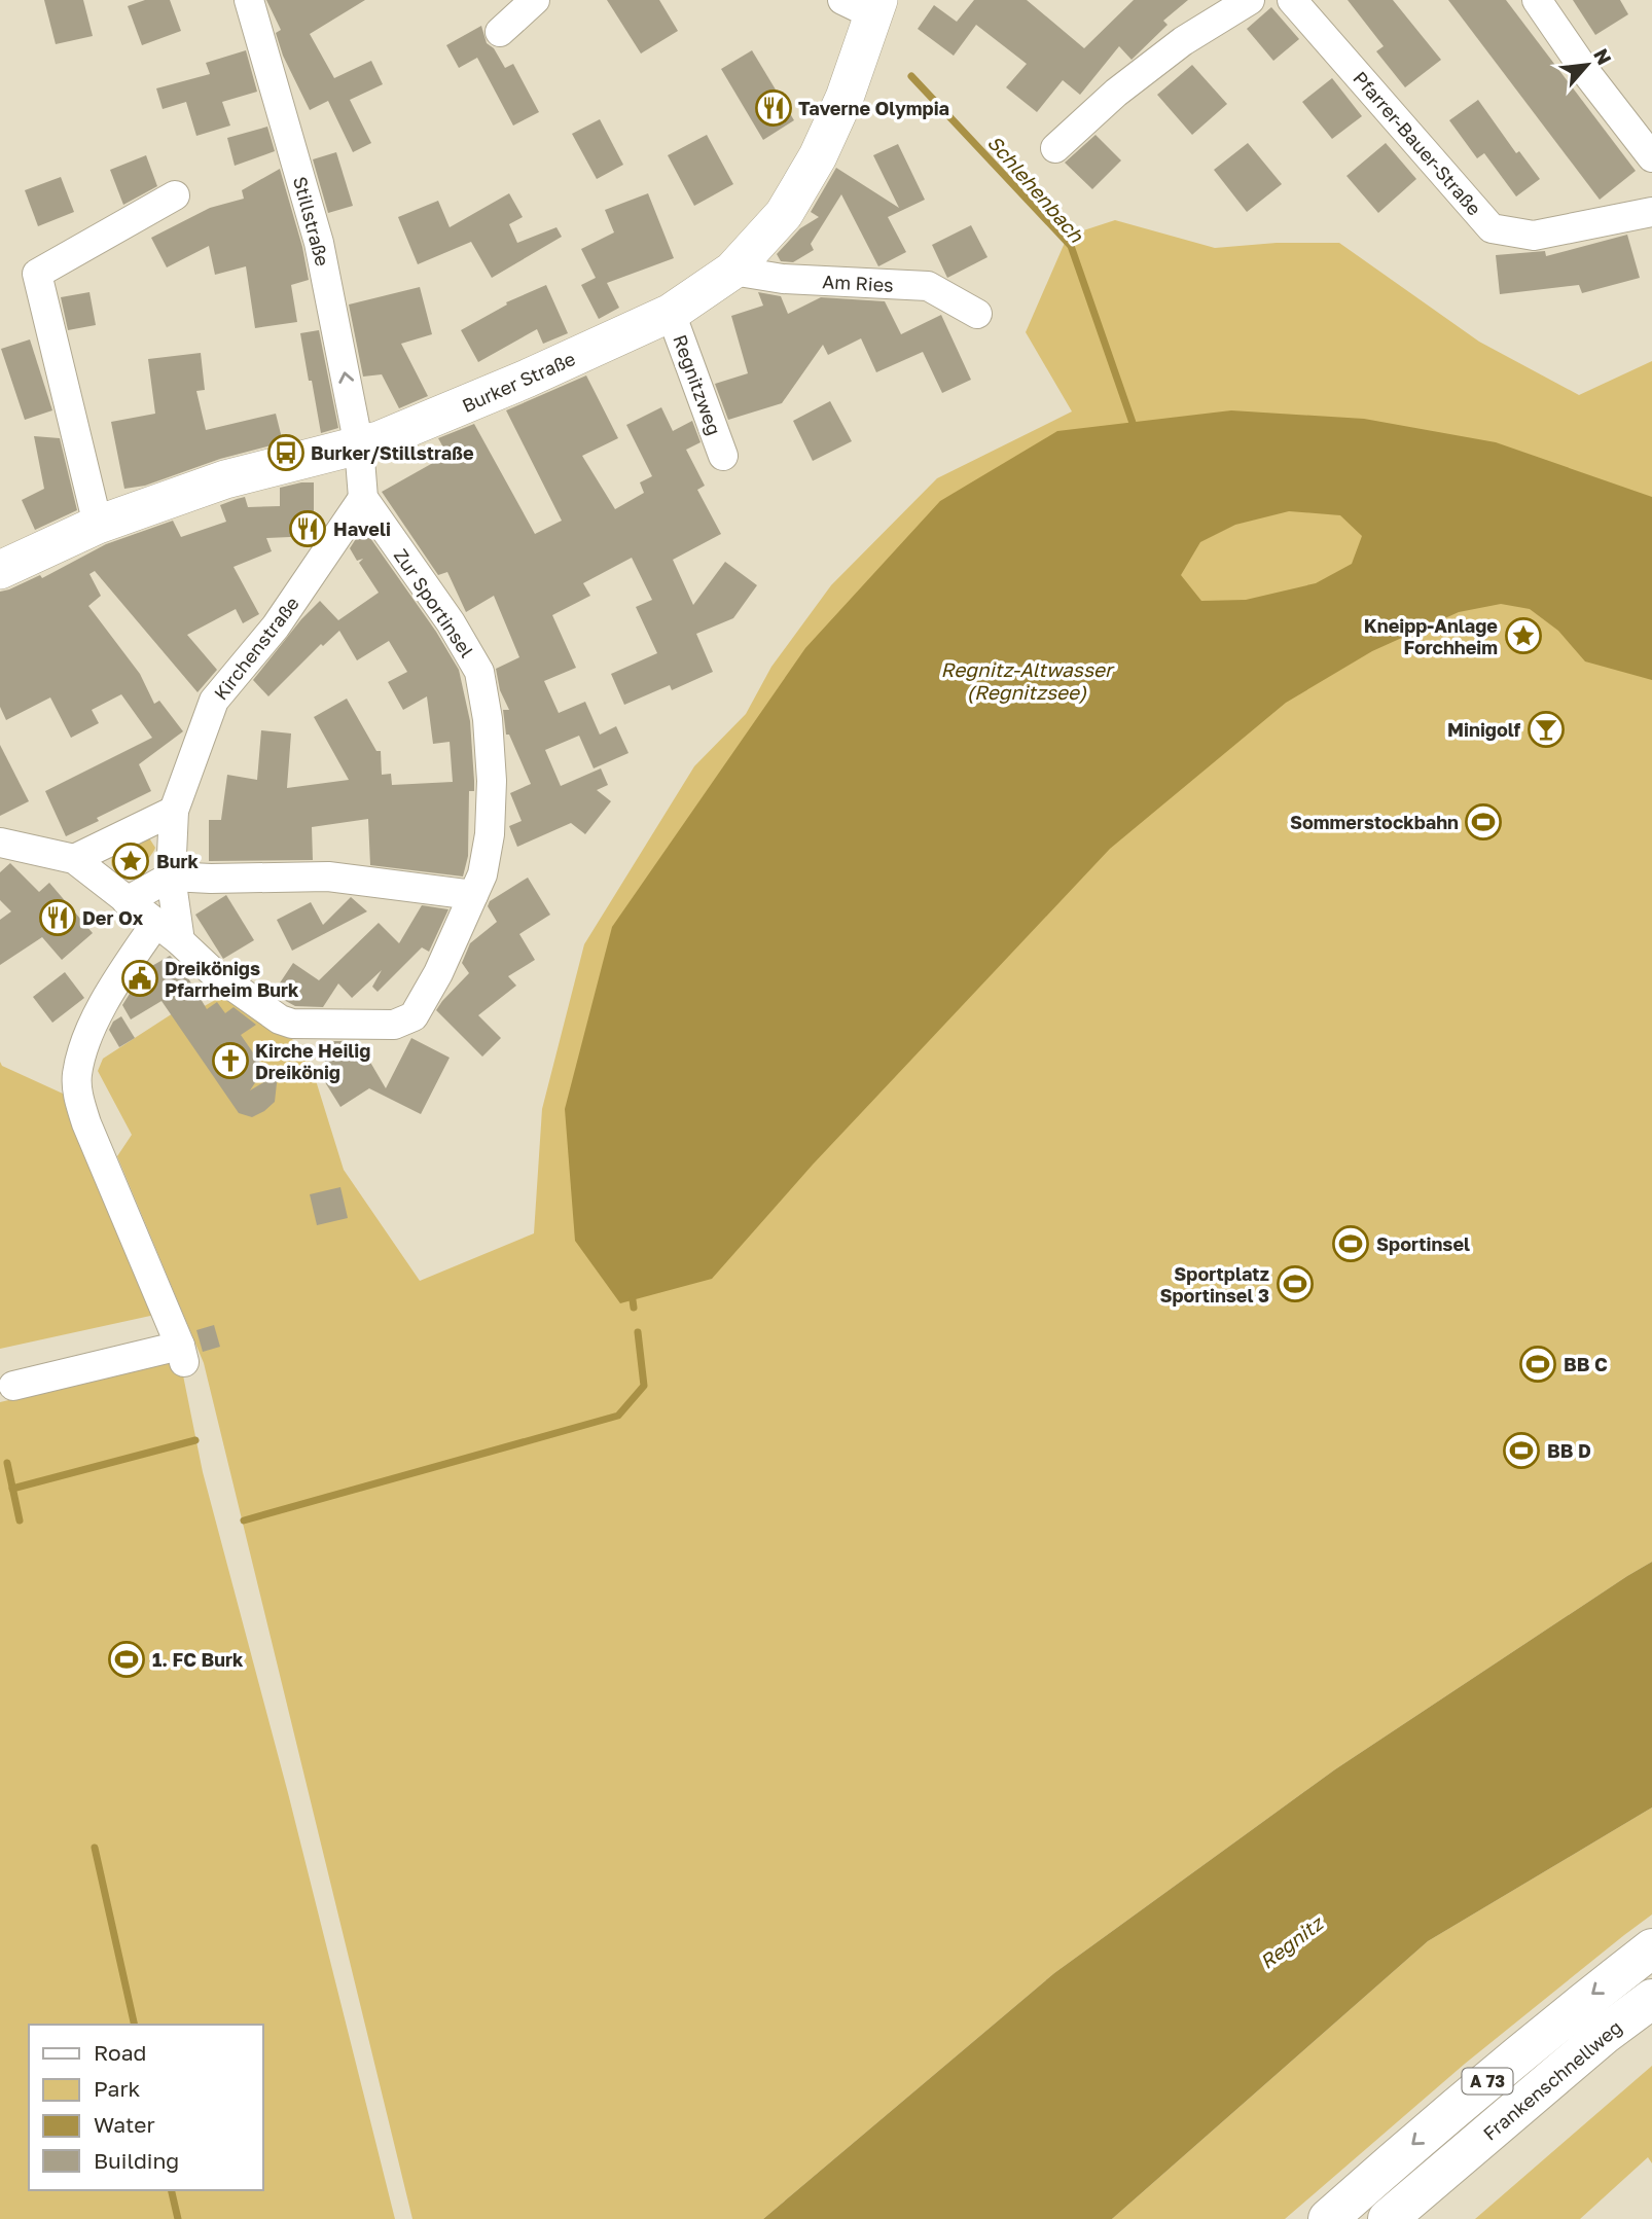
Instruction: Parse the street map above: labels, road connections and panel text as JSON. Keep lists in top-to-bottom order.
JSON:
{
  "streets": {
    "highway": ["Frankenschnellweg", "A 73"],
    "main road": ["Burker Straße"],
    "street": [
      "Pfarrer-Bauer-Straße",
      "Stillstraße",
      "Am Ries",
      "Regnitzweg",
      "Zur Sportinsel",
      "Kirchenstraße"
    ]
  },
  "crossings": [
    ["Stillstraße", "Burker Straße"],
    ["Am Ries", "Burker Straße"],
    ["Burker Straße", "Regnitzweg"],
    ["Zur Sportinsel", "Kirchenstraße"]
  ],
  "one_way": ["Stillstraße"],
  "water": ["Schlehenbach", "Regnitz-Altwasser (Regnitzsee)", "Regnitz"],
  "places": {
    "restaurant": ["Taverne Olympia", "Haveli", "Der Ox"],
    "bus stop": ["Burker/Stillstraße"],
    "place": ["Kneipp-Anlage Forchheim", "Burk"],
    "bar": ["Minigolf"],
    "sports": [
      "Sommerstockbahn",
      "Sportinsel",
      "Sportplatz Sportinsel 3",
      "BB C",
      "BB D",
      "1. FC Burk"
    ],
    "public building": ["Dreikönigs Pfarrheim Burk"],
    "church": ["Kirche Heilig Dreikönig"]
  },
  "legend": [
    "Road",
    "Park",
    "Water",
    "Building"
  ],
  "north": "top right"
}
